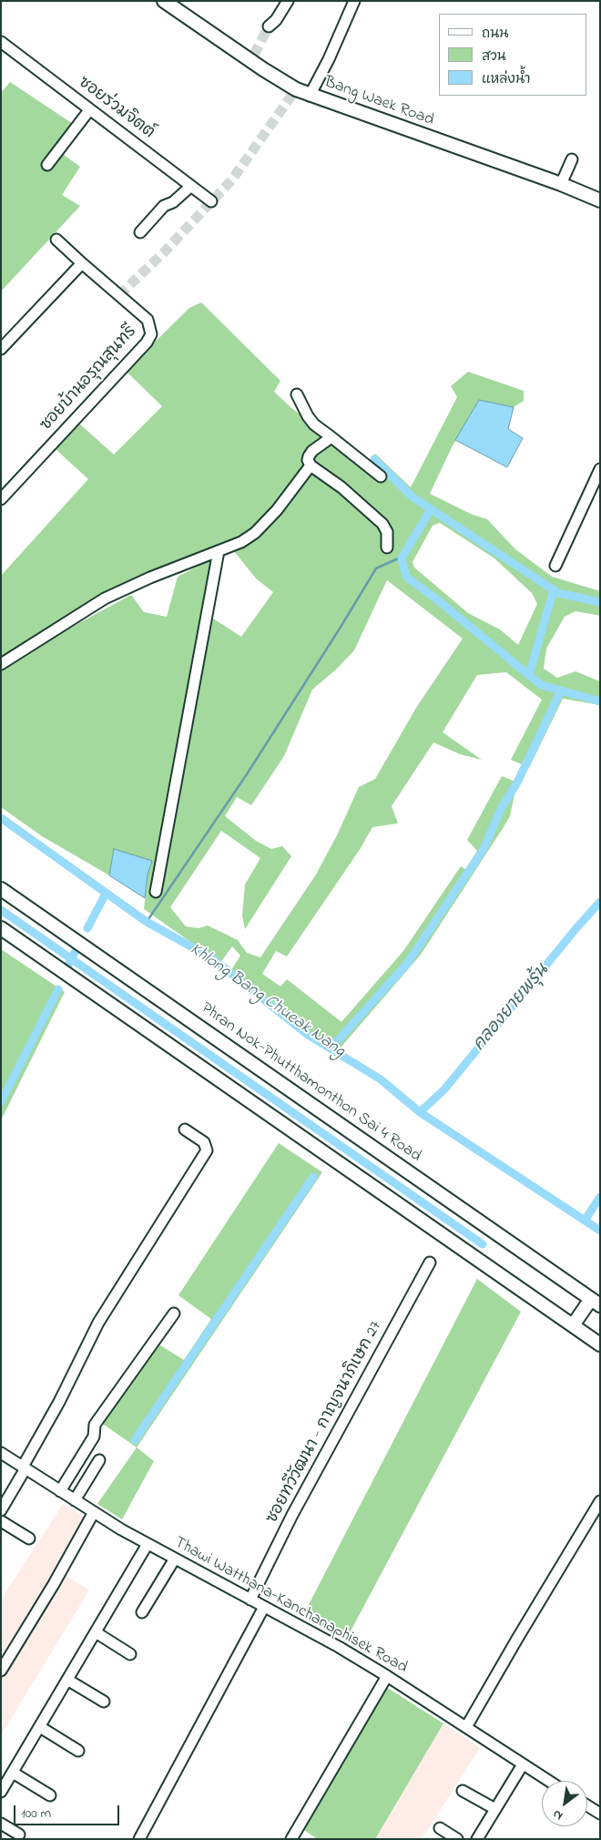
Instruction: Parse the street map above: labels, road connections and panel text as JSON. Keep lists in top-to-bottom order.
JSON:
{
  "streets": {
    "main road": ["Bang Waek Road", "Phran Nok-Phutthamonthon Sai 4 Road"],
    "street": [
      "ซอยร่วมจิตต์",
      "ซอยบ้านอรุณสุนทรี",
      "ซอยทวีวัฒนา - กาญจนาภิเษก 27",
      "Thawi Watthana-Kanchanaphisek Road"
    ]
  },
  "crossings": [
    ["ซอยทวีวัฒนา - กาญจนาภิเษก 27", "Thawi Watthana-Kanchanaphisek Road"]
  ],
  "water": ["Khlong Bang Chueak Nang", "คลองยายพรุ้น"],
  "legend": ["ถนน", "สวน", "แหล่งน้ำ"],
  "scale_bar": "100 m",
  "north": "bottom left"
}
